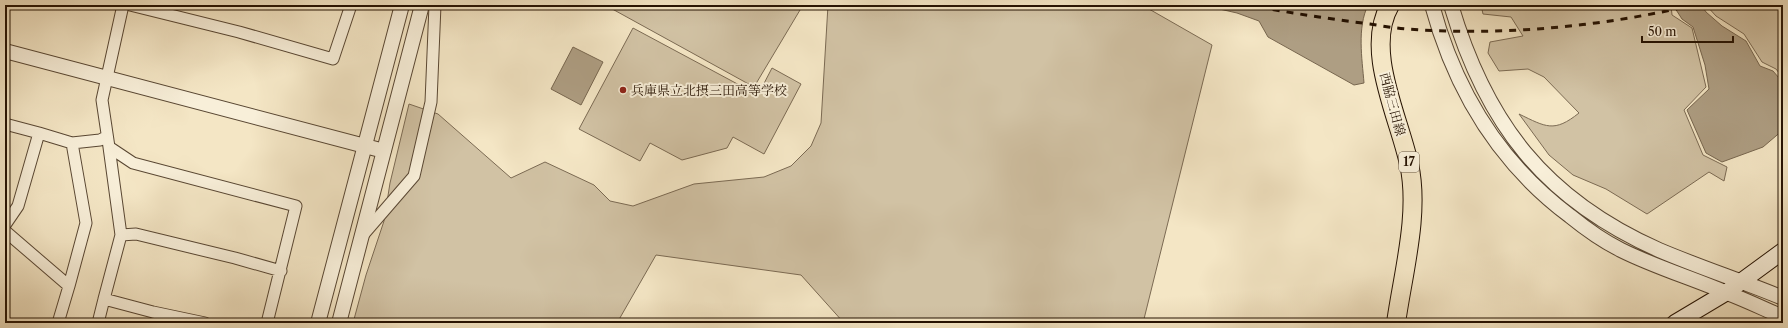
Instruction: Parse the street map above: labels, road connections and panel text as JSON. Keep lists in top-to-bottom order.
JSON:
{
  "streets": {
    "main road": ["西脇三田線", "17"]
  },
  "places": ["兵庫県立北摂三田高等学校"],
  "scale_bar": "50 m"
}
